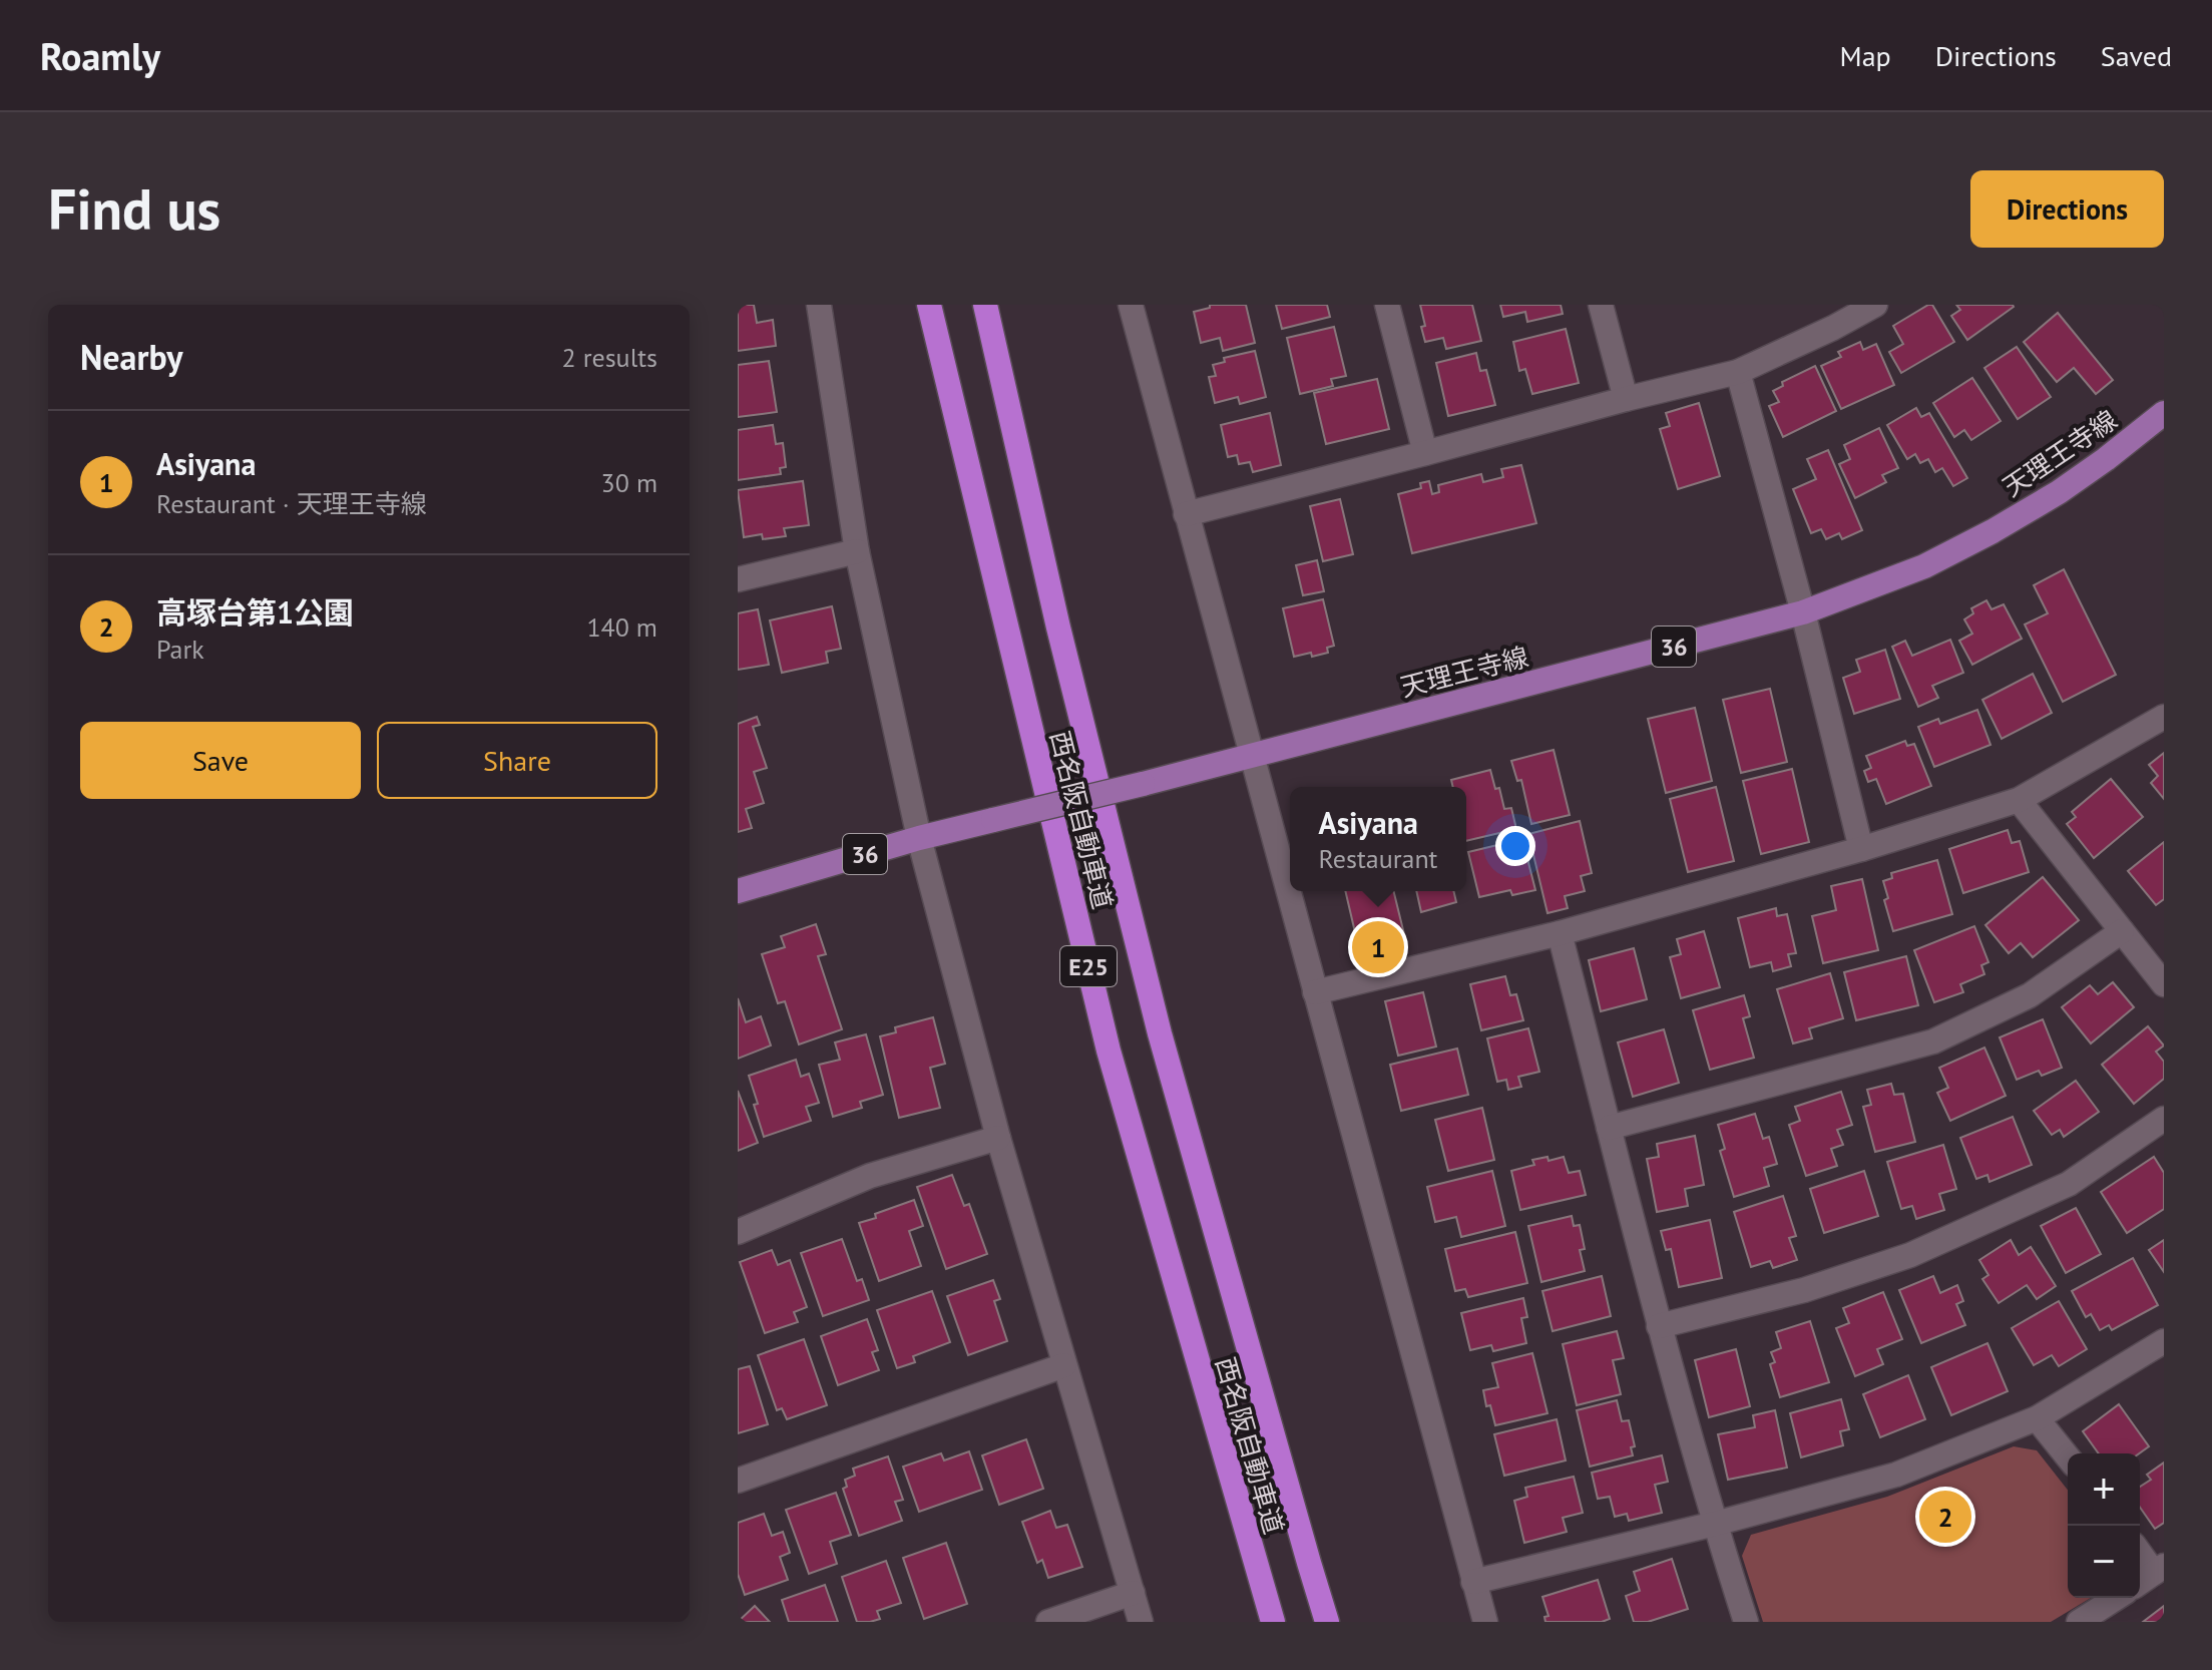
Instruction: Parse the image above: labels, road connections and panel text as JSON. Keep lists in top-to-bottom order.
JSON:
{
  "streets": {
    "highway": ["西名阪自動車道", "E25"],
    "main road": ["天理王寺線", "36"]
  },
  "page": {
    "header": "Roamly",
    "nav": ["Map", "Directions", "Saved"],
    "buttons": [
      "Directions",
      ["Save", "Share"]
    ],
    "title": "Find us",
    "heading": ["Nearby", "2 results"],
    "list": [
      {
        "mark": "1",
        "name": "Asiyana",
        "note": "Restaurant · 天理王寺線",
        "value": "30 m"
      },
      {
        "mark": "2",
        "name": "高塚台第1公園",
        "note": "Park",
        "value": "140 m"
      }
    ],
    "popup": ["Asiyana", "Restaurant"],
    "pins": ["1", "2"],
    "map_buttons": ["+", "−"]
  }
}
